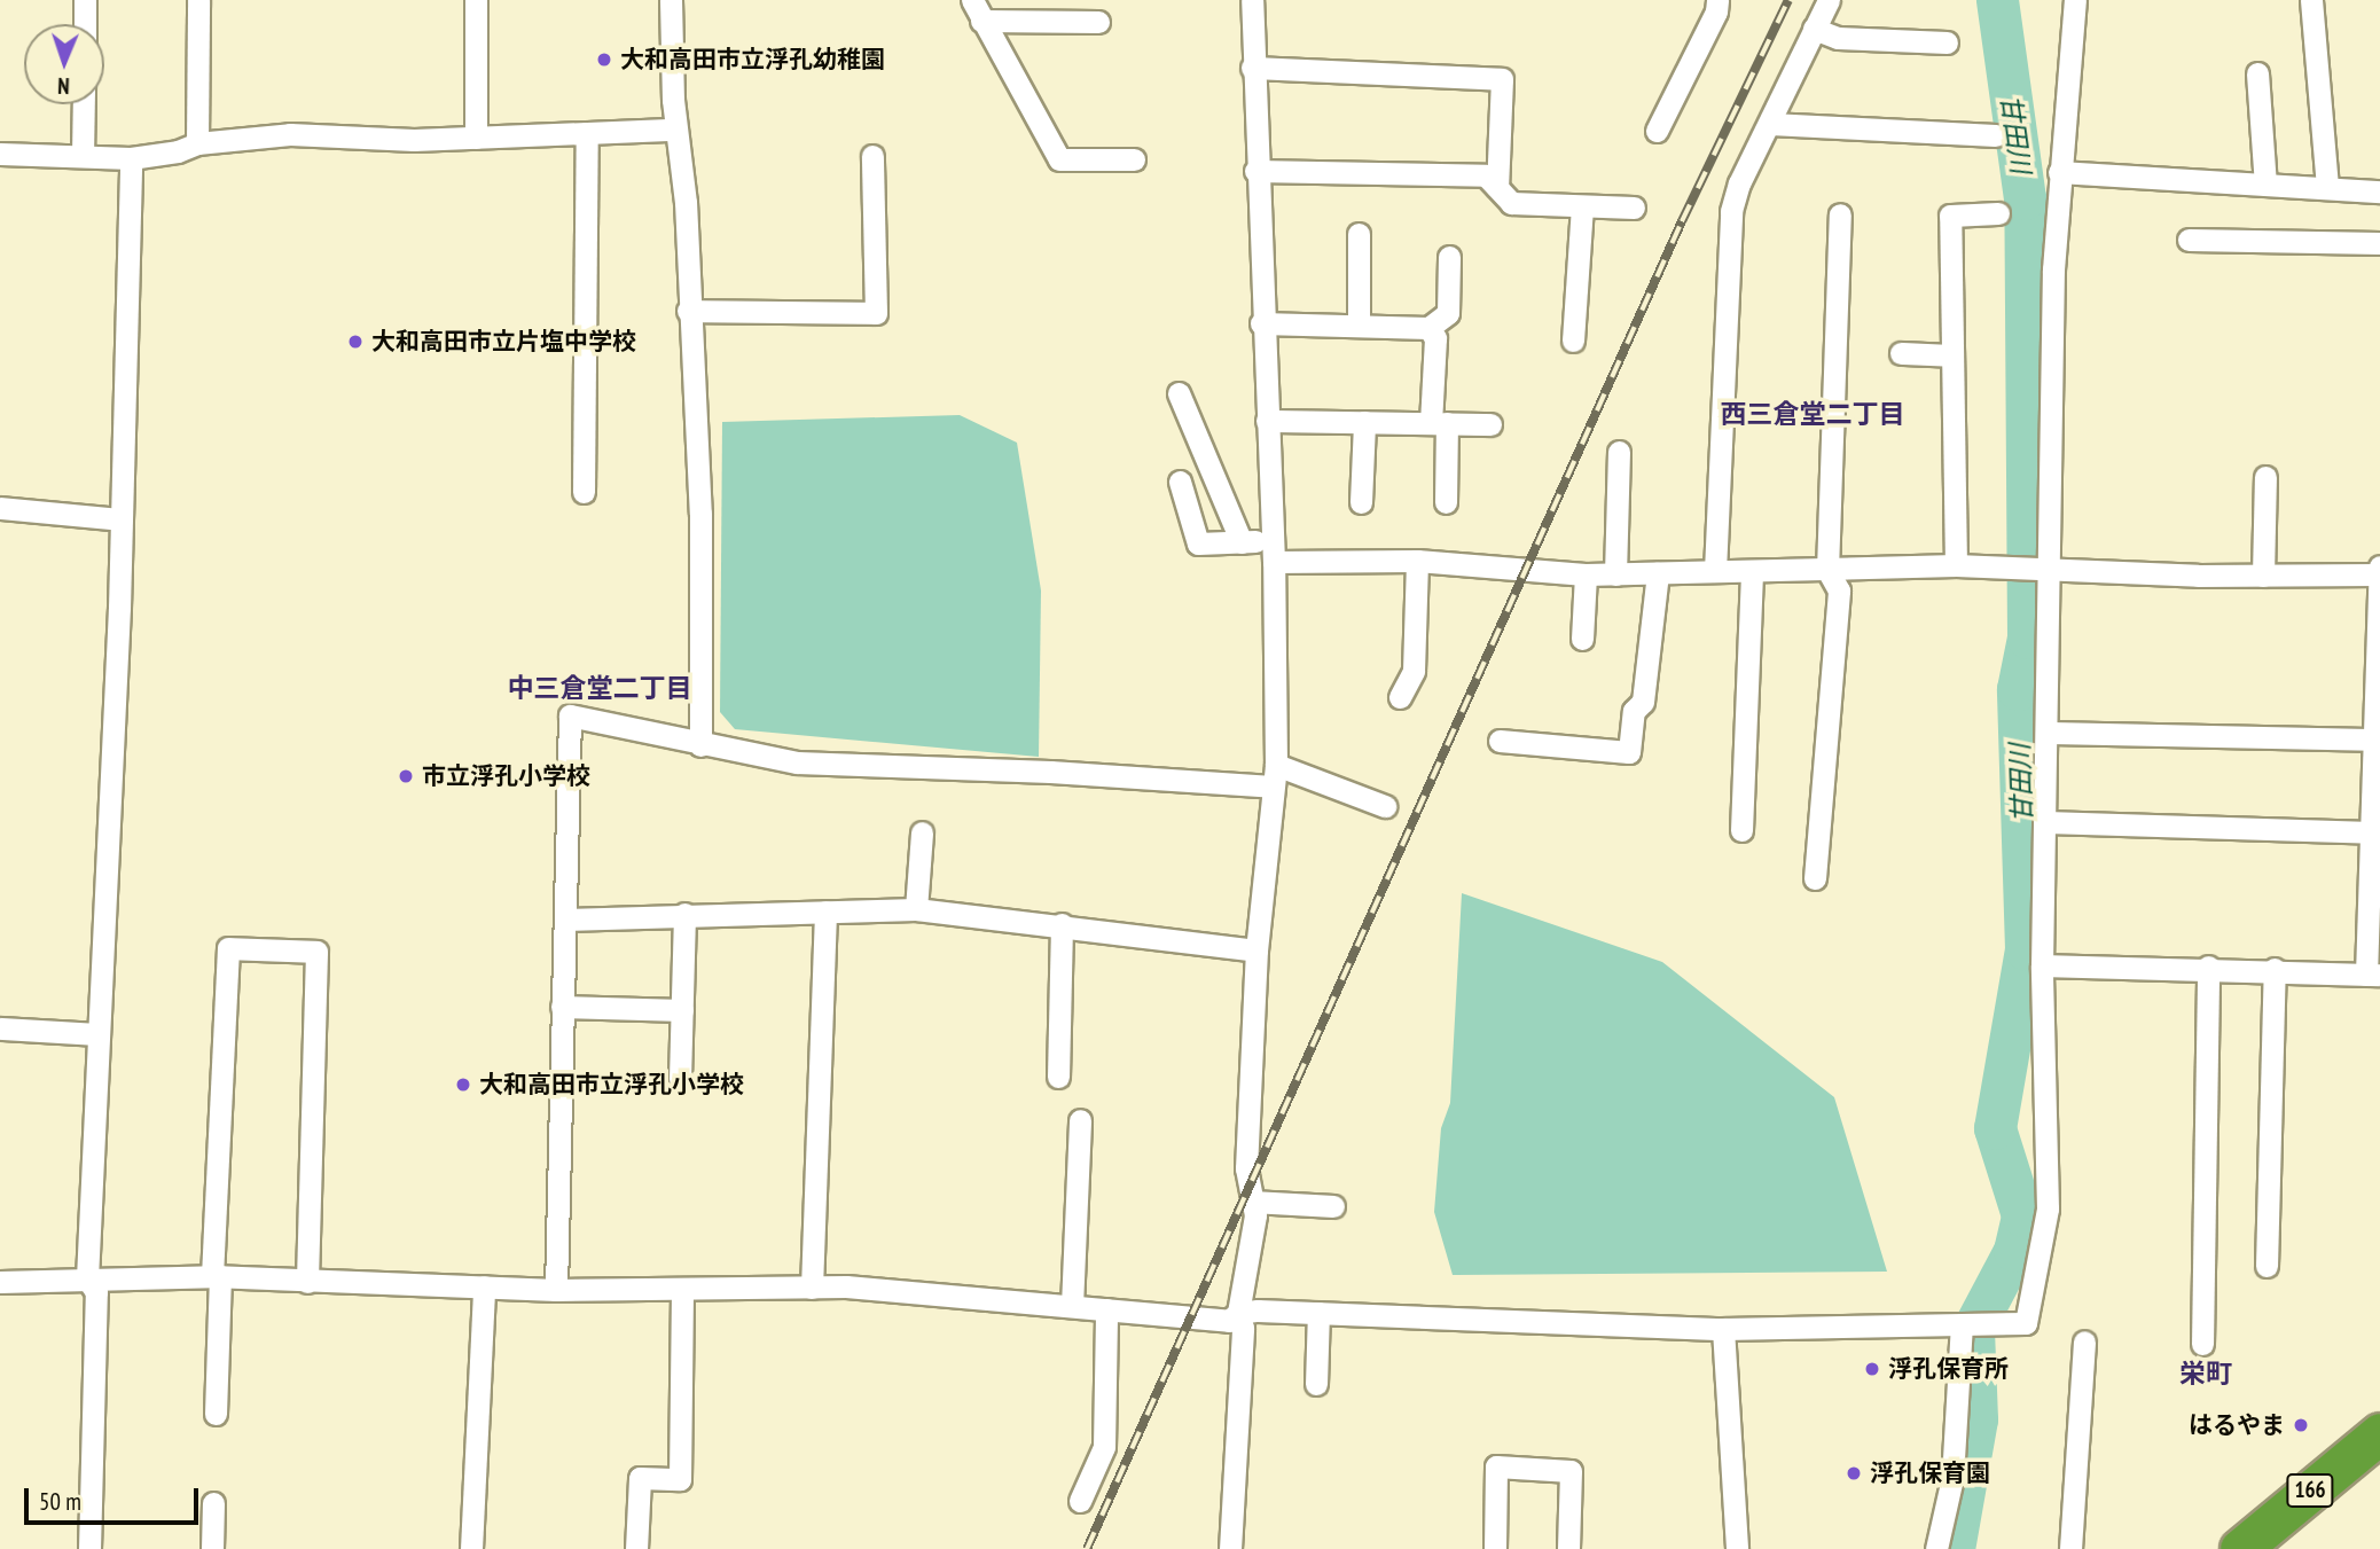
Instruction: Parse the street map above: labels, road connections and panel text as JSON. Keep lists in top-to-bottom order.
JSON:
{
  "streets": {
    "highway": ["166"]
  },
  "districts": ["西三倉堂二丁目", "中三倉堂二丁目", "栄町"],
  "water": ["甘田川"],
  "places": [
    "大和高田市立浮孔幼稚園",
    "大和高田市立片塩中学校",
    "市立浮孔小学校",
    "大和高田市立浮孔小学校",
    "浮孔保育所",
    "はるやま",
    "浮孔保育園"
  ],
  "scale_bar": "50 m",
  "north": "bottom"
}
